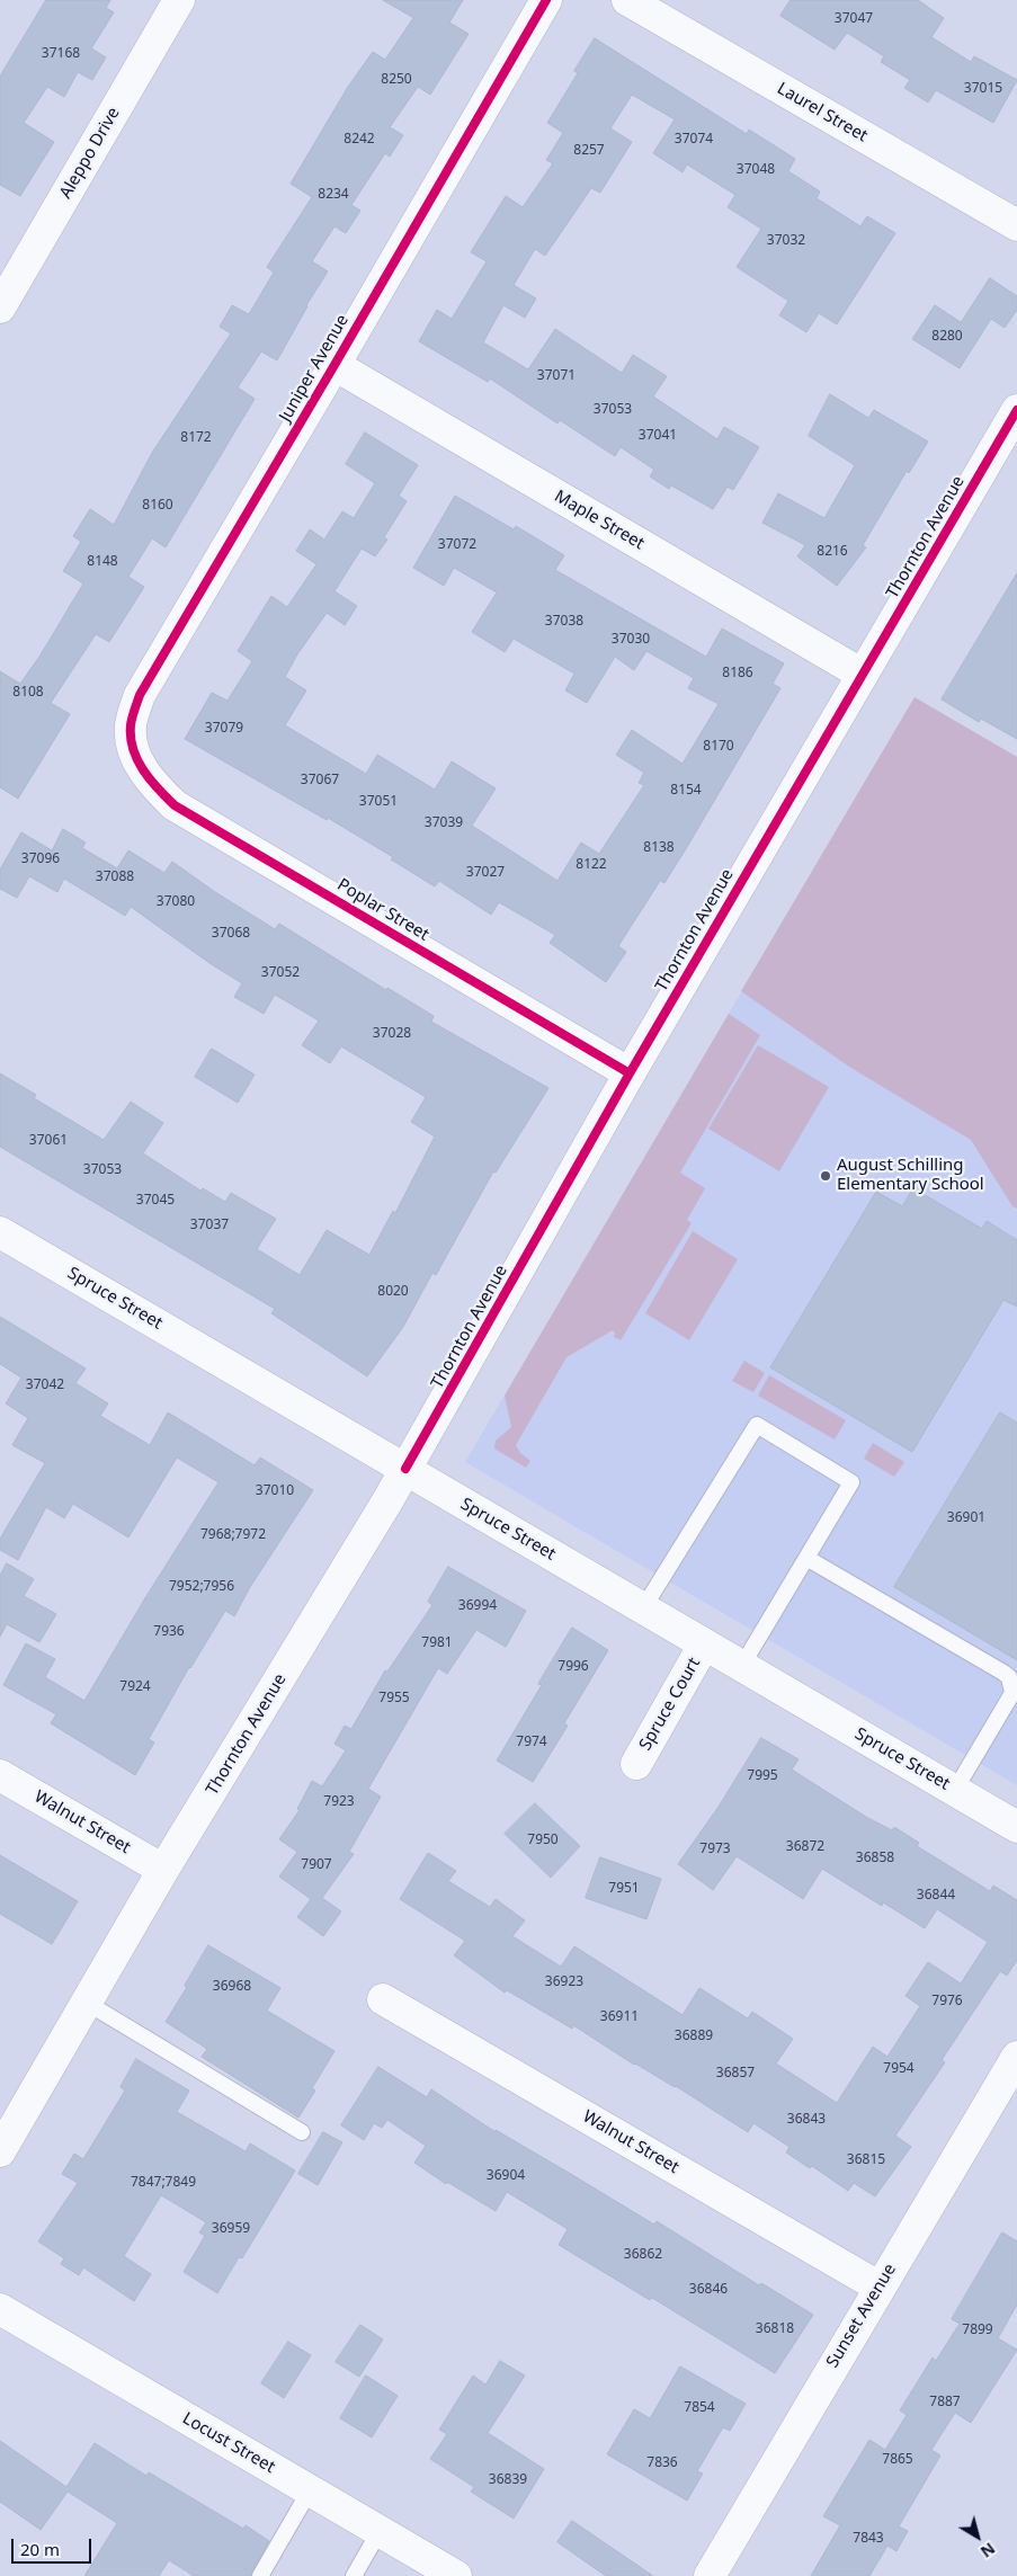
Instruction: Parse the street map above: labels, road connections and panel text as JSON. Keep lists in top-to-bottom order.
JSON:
{
  "streets": {
    "street": [
      "Laurel Street",
      "Aleppo Drive",
      "Juniper Avenue",
      "Maple Street",
      "Thornton Avenue",
      "Poplar Street",
      "Spruce Street",
      "Spruce Court",
      "Walnut Street",
      "Sunset Avenue",
      "Locust Street"
    ]
  },
  "crossings": [
    ["Juniper Avenue", "Maple Street"],
    ["Juniper Avenue", "Poplar Street"],
    ["Maple Street", "Thornton Avenue"],
    ["Thornton Avenue", "Poplar Street"],
    ["Thornton Avenue", "Spruce Street"],
    ["Thornton Avenue", "Walnut Street"],
    ["Spruce Street", "Spruce Court"],
    ["Walnut Street", "Sunset Avenue"]
  ],
  "places": ["August Schilling Elementary School"],
  "house_numbers": [
    "37047",
    "37168",
    "8250",
    "37015",
    "8242",
    "37074",
    "8257",
    "37048",
    "8234",
    "37032",
    "8280",
    "37071",
    "37053",
    "37041",
    "8172",
    "8160",
    "37072",
    "8216",
    "8148",
    "37038",
    "37030",
    "8186",
    "8108",
    "37079",
    "8170",
    "37067",
    "8154",
    "37051",
    "37039",
    "8138",
    "37096",
    "8122",
    "37027",
    "37088",
    "37080",
    "37068",
    "37052",
    "37028",
    "37061",
    "37053",
    "37045",
    "37037",
    "8020",
    "37042",
    "37010",
    "36901",
    "7968;7972",
    "7952;7956",
    "36994",
    "7936",
    "7981",
    "7996",
    "7924",
    "7955",
    "7974",
    "7995",
    "7923",
    "7950",
    "36872",
    "7973",
    "36858",
    "7907",
    "7951",
    "36844",
    "36923",
    "36968",
    "7976",
    "36911",
    "36889",
    "7954",
    "36857",
    "36843",
    "36815",
    "36904",
    "7847;7849",
    "36959",
    "36862",
    "36846",
    "36818",
    "7899",
    "7887",
    "7854",
    "7865",
    "7836",
    "36839",
    "7843"
  ],
  "scale_bar": "20 m",
  "north": "bottom right"
}
